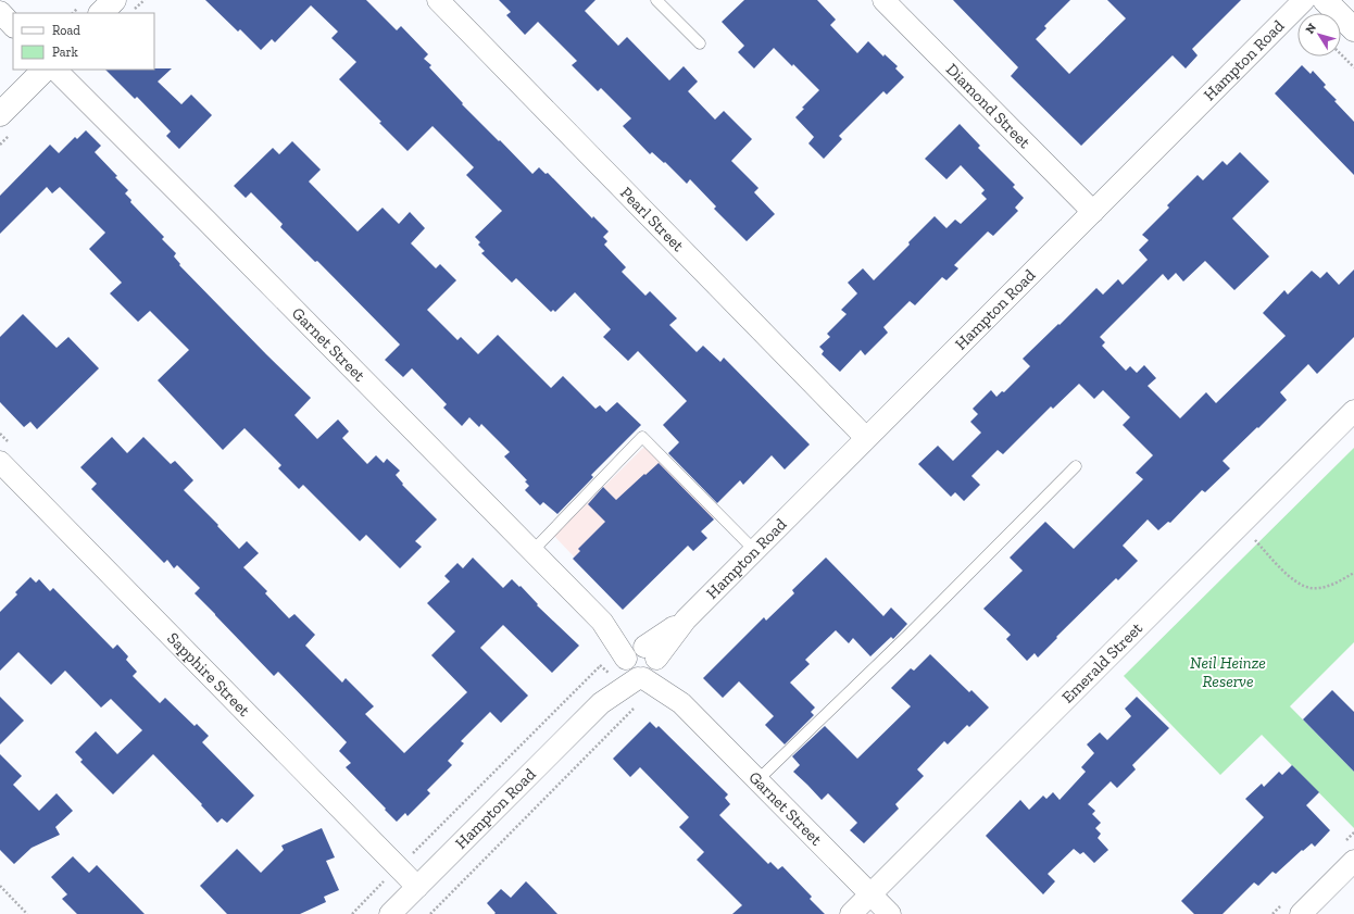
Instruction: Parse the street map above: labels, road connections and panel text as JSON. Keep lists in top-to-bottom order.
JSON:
{
  "streets": {
    "street": [
      "Hampton Road",
      "Diamond Street",
      "Pearl Street",
      "Garnet Street",
      "Emerald Street",
      "Sapphire Street"
    ]
  },
  "crossings": [
    ["Hampton Road", "Diamond Street"],
    ["Hampton Road", "Pearl Street"],
    ["Hampton Road", "Garnet Street"],
    ["Hampton Road", "Sapphire Street"],
    ["Garnet Street", "Emerald Street"]
  ],
  "parks": ["Neil Heinze Reserve"],
  "legend": ["Road", "Park"],
  "north": "top left"
}
